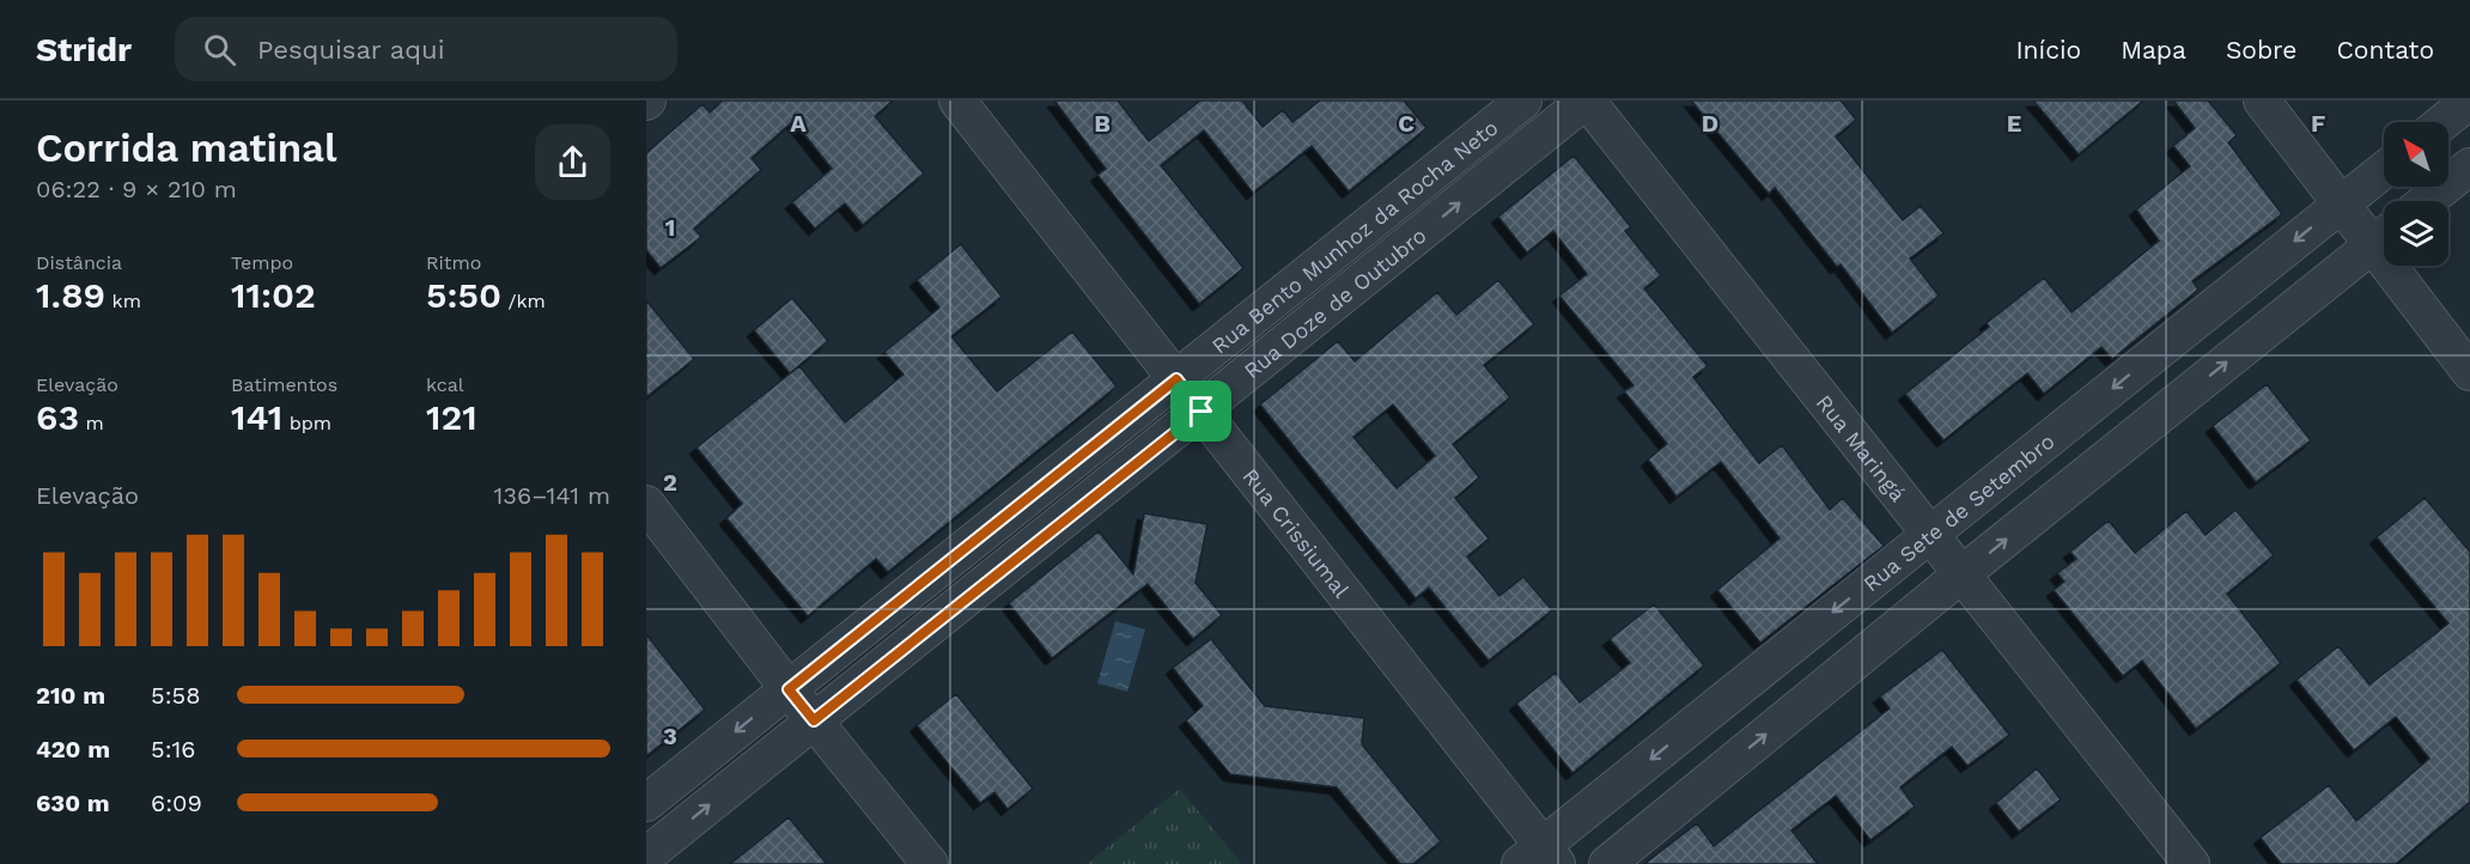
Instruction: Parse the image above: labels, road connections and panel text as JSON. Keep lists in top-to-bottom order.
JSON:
{
  "streets": {
    "street": [
      "Rua Bento Munhoz da Rocha Neto",
      "Rua Doze de Outubro",
      "Rua Maringá",
      "Rua Sete de Setembro",
      "Rua Crissiumal"
    ]
  },
  "crossings": [
    ["Rua Bento Munhoz da Rocha Neto", "Rua Crissiumal"],
    ["Rua Doze de Outubro", "Rua Maringá"],
    ["Rua Doze de Outubro", "Rua Crissiumal"],
    ["Rua Maringá", "Rua Sete de Setembro"],
    ["Rua Sete de Setembro", "Rua Crissiumal"]
  ],
  "one_way": ["Rua Doze de Outubro"],
  "north": "top left",
  "page": {
    "header": "Stridr",
    "search": "Pesquisar aqui",
    "nav": [
      "Início",
      "Mapa",
      "Sobre",
      "Contato"
    ],
    "heading": ["Corrida matinal", "06:22 · 9 × 210 m"],
    "stats": [
      ["Distância", "1.89 km"],
      ["Tempo", "11:02"],
      ["Ritmo", "5:50 /km"],
      ["Elevação", "63 m"],
      ["Batimentos", "141 bpm"],
      ["kcal", "121"]
    ],
    "chart": ["Elevação", "136–141 m"],
    "list": [
      {
        "name": "210 m",
        "note": "5:58"
      },
      {
        "name": "420 m",
        "note": "5:16"
      },
      {
        "name": "630 m",
        "note": "6:09"
      }
    ]
  },
  "grid": {
    "columns": [
      "A",
      "B",
      "C",
      "D",
      "E",
      "F"
    ],
    "rows": ["1", "2", "3"]
  }
}
